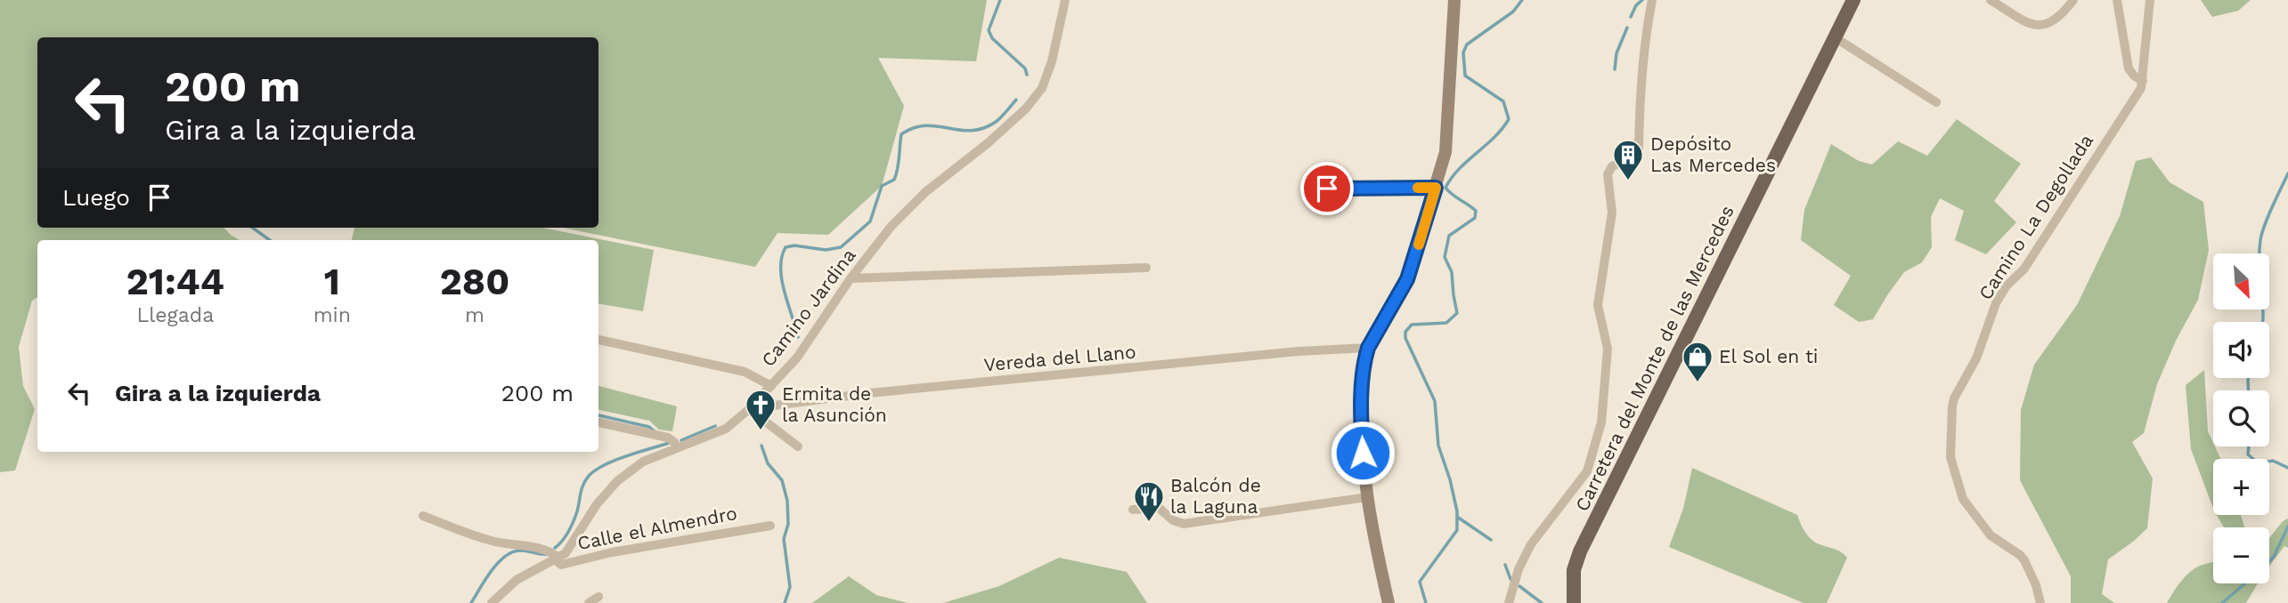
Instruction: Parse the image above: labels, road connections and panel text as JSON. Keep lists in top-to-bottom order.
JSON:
{
  "streets": {
    "main road": ["Carretera del Monte de las Mercedes"],
    "street": [
      "Camino La Degollada",
      "Camino Jardina",
      "Vereda del Llano",
      "Calle el Almendro"
    ]
  },
  "crossings": [
    ["Camino Jardina", "Vereda del Llano"],
    ["Camino Jardina", "Calle el Almendro"]
  ],
  "places": {
    "building": ["Depósito Las Mercedes"],
    "shop": ["El Sol en ti"],
    "church": ["Ermita de la Asunción"],
    "restaurant": ["Balcón de la Laguna"]
  },
  "north": "bottom right",
  "page": {
    "turn": ["200 m", "Gira a la izquierda"],
    "then": "Luego",
    "eta": [
      "21:44",
      "Llegada",
      "1",
      "min",
      "280",
      "m"
    ],
    "map_buttons": ["+", "−"],
    "list": [
      {
        "name": "Gira a la izquierda",
        "value": "200 m"
      }
    ]
  }
}
